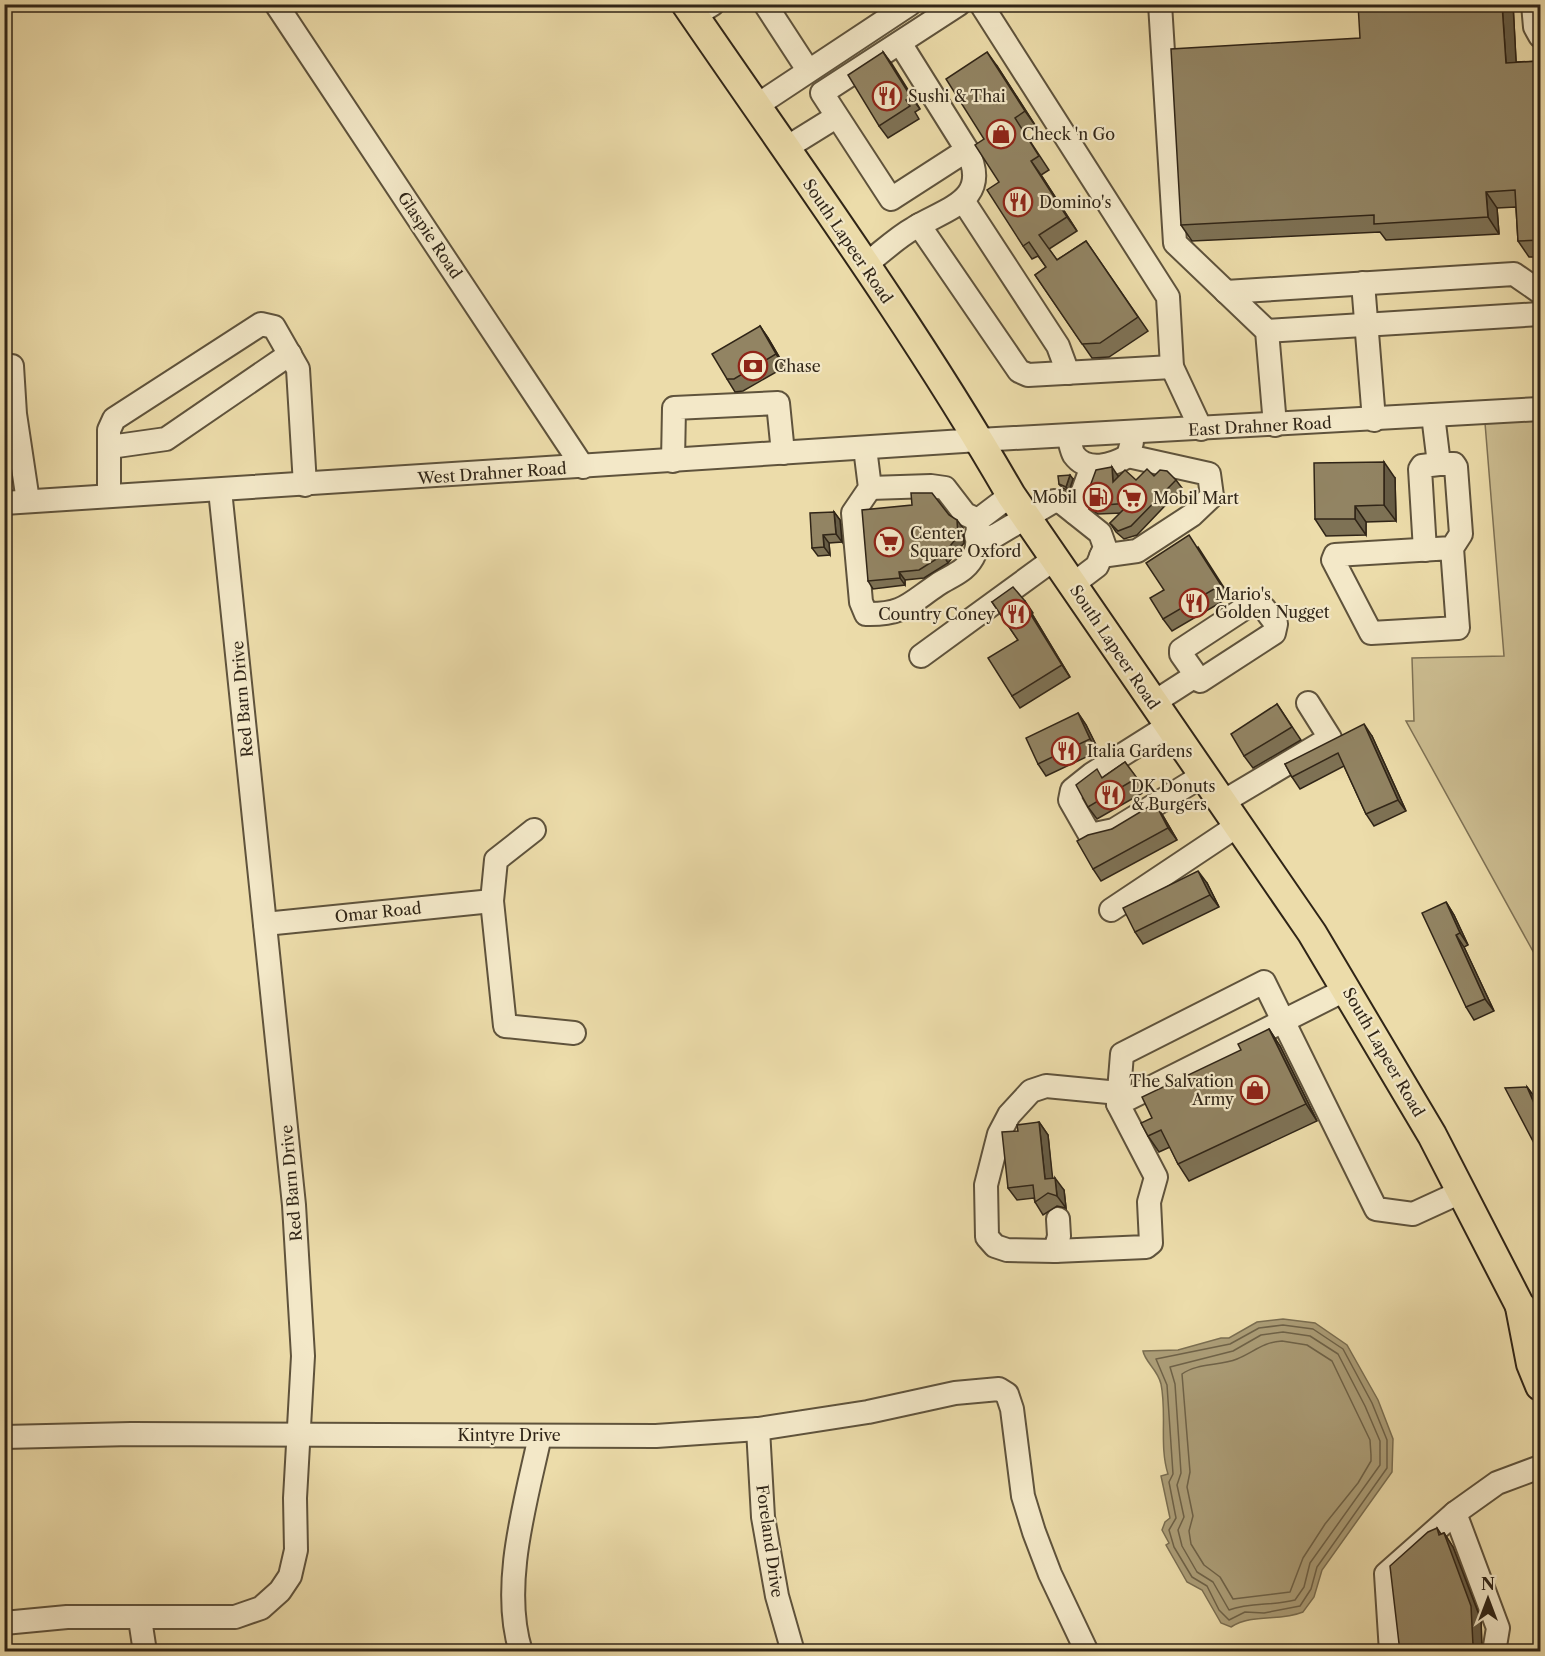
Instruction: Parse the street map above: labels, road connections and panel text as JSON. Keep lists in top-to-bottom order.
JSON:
{
  "streets": {
    "main road": ["South Lapeer Road"],
    "street": [
      "Glaspie Road",
      "East Drahner Road",
      "West Drahner Road",
      "Red Barn Drive",
      "Omar Road",
      "Kintyre Drive",
      "Foreland Drive"
    ]
  },
  "crossings": [
    ["Glaspie Road", "West Drahner Road"],
    ["South Lapeer Road", "East Drahner Road"],
    ["South Lapeer Road", "West Drahner Road"],
    ["East Drahner Road", "West Drahner Road"],
    ["West Drahner Road", "Red Barn Drive"],
    ["Red Barn Drive", "Omar Road"],
    ["Red Barn Drive", "Kintyre Drive"],
    ["Kintyre Drive", "Foreland Drive"]
  ],
  "places": {
    "restaurant": [
      "Sushi & Thai",
      "Domino's",
      "Mario's Golden Nugget",
      "Country Coney",
      "Italia Gardens",
      "DK Donuts & Burgers"
    ],
    "shop": ["Check 'n Go", "The Salvation Army"],
    "bank": ["Chase"],
    "fuel station": ["Mobil"],
    "supermarket": ["Mobil Mart", "Center Square Oxford"]
  },
  "north": "top"
}
